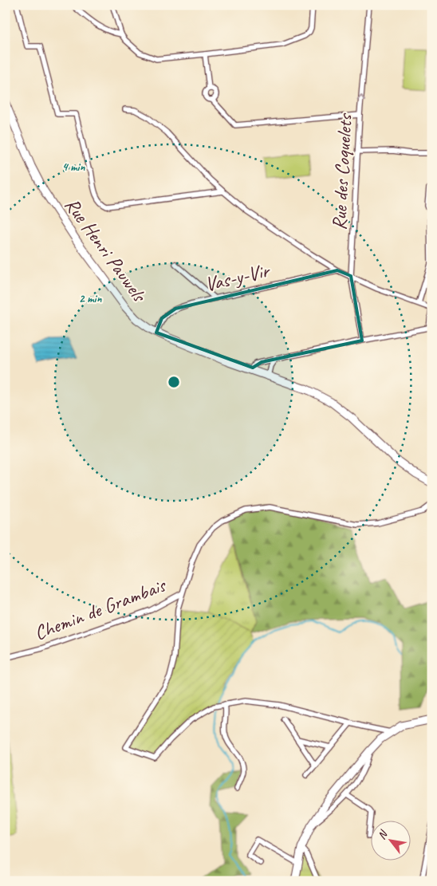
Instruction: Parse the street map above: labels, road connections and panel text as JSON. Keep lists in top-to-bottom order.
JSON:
{
  "streets": {
    "main road": ["Rue Henri Pauwels"],
    "street": ["Rue des Coquelets", "Vas-y-Vir", "Chemin de Grambais"]
  },
  "crossings": [
    ["Rue Henri Pauwels", "Vas-y-Vir"]
  ],
  "north": "top left",
  "rings": ["4 min", "2 min"]
}
